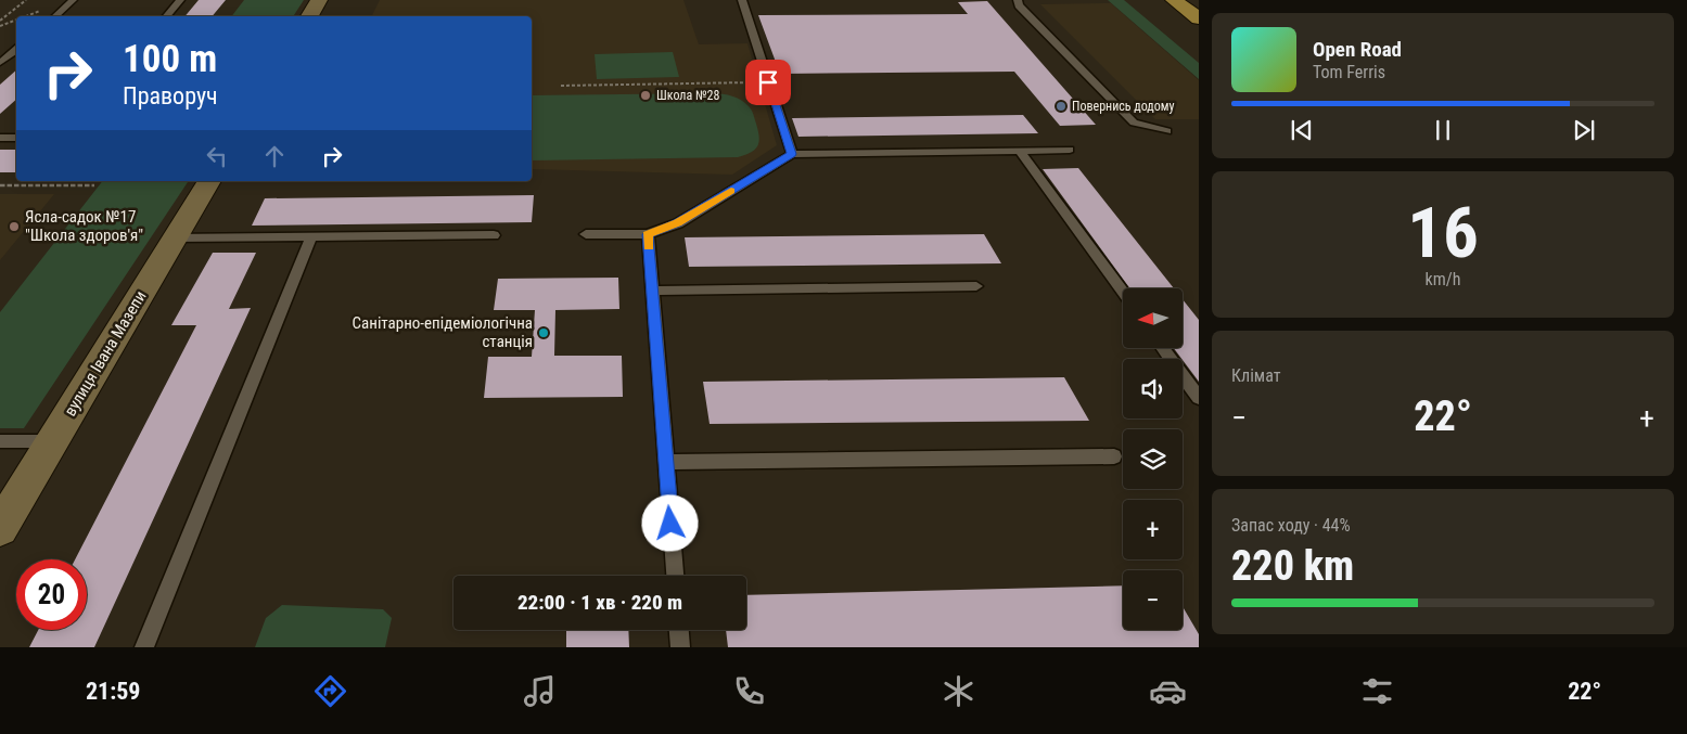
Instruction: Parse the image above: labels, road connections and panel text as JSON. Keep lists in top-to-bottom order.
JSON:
{
  "streets": {
    "main road": ["вулиця Івана Мазепи"]
  },
  "places": [
    "Школа №28",
    "Повернись додому",
    "Ясла-садок №17 \"Школа здоров'я\"",
    "Санітарно-епідеміологічна станція"
  ],
  "north": "left",
  "page": {
    "turn": ["100 m", "Праворуч"],
    "song": ["Open Road", "Tom Ferris"],
    "tile": [
      ["16", "km/h"],
      "Клімат",
      ["Запас ходу · 44%", "220 km"]
    ],
    "map_buttons": ["+", "−"],
    "heat": ["−", "22°", "+"],
    "limit": "20",
    "trip": "22:00 · 1 хв · 220 m",
    "tabs": ["21:59", "22°"]
  }
}
